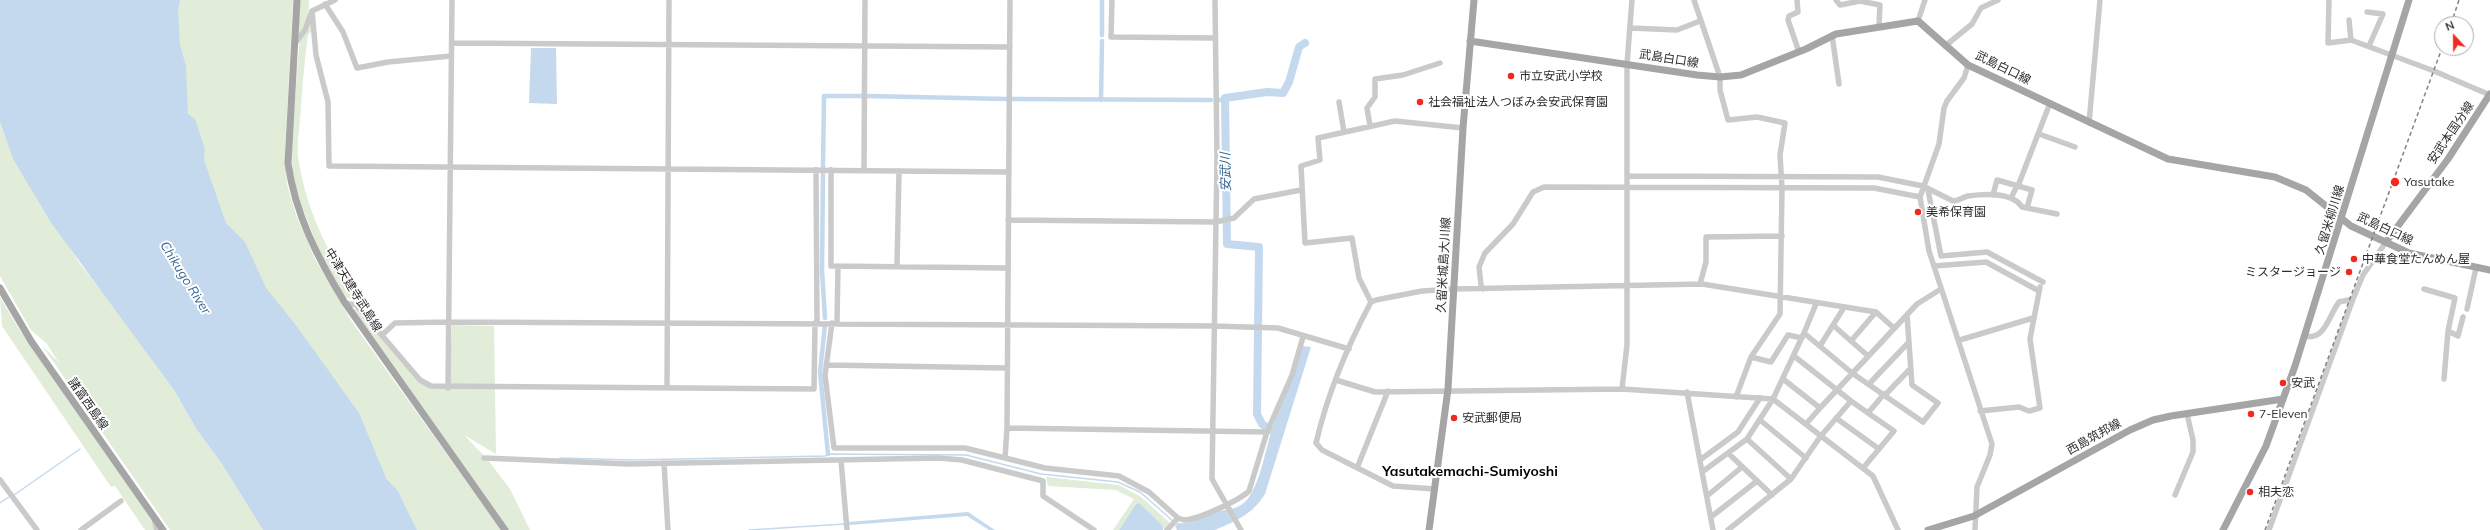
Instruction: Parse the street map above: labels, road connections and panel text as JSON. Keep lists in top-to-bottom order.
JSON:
{
  "streets": {
    "main road": [
      "武島白口線",
      "安武本国分線",
      "久留米柳川線",
      "久留米城島大川線",
      "中津天建寺武島線",
      "諸富西島線",
      "西島筑邦線"
    ]
  },
  "crossings": [
    ["武島白口線", "安武本国分線"],
    ["武島白口線", "久留米柳川線"],
    ["武島白口線", "久留米城島大川線"],
    ["久留米柳川線", "西島筑邦線"]
  ],
  "districts": ["Yasutakemachi-Sumiyoshi"],
  "water": ["安武川", "Chikugo River"],
  "places": [
    "市立安武小学校",
    "社会福祉法人つぼみ会安武保育園",
    "Yasutake",
    "美希保育園",
    "中華食堂たんめん屋",
    "ミスタージョージ",
    "安武",
    "7-Eleven",
    "安武郵便局",
    "相夫恋"
  ],
  "north": "top"
}
